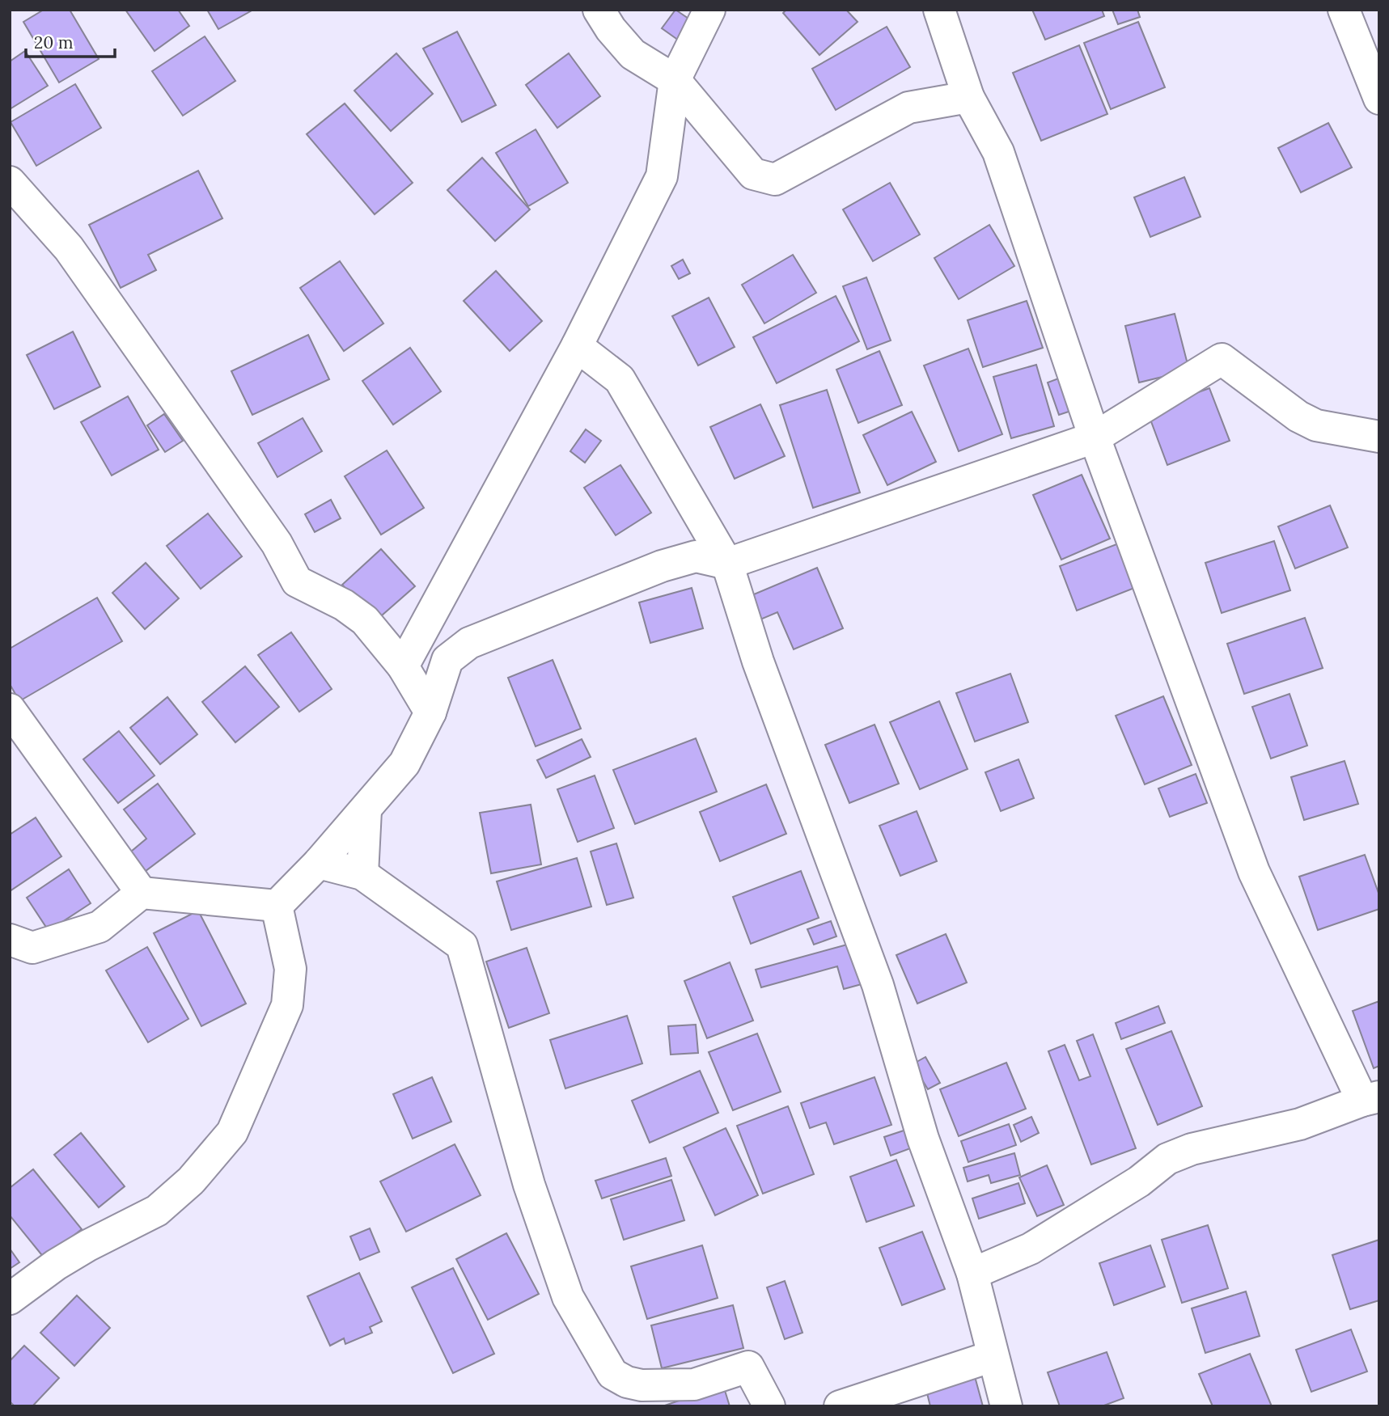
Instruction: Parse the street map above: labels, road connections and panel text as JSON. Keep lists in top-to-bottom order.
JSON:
{
  "scale_bar": "20 m"
}
